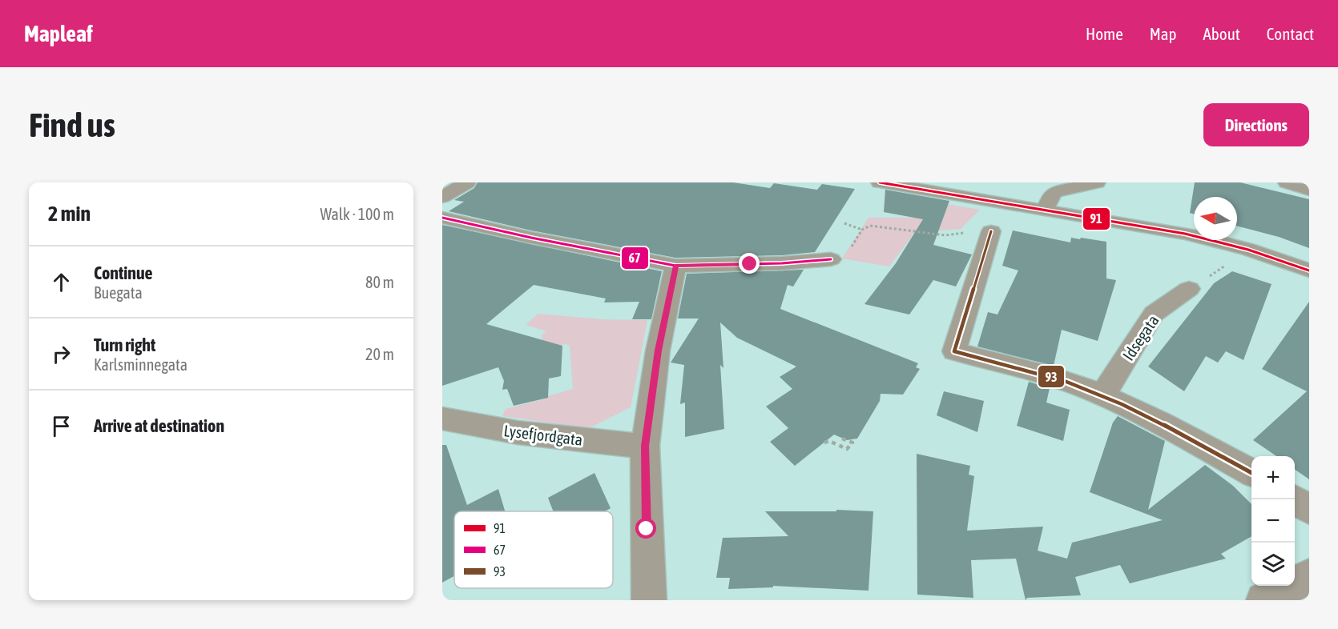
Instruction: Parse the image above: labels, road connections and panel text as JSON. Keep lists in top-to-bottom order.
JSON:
{
  "streets": {
    "street": ["Idsegata", "Lysefjordgata"]
  },
  "lines": ["transit line 91", "transit line 67", "transit line 93"],
  "legend": ["91", "67", "93"],
  "north": "left",
  "page": {
    "header": "Mapleaf",
    "nav": [
      "Home",
      "Map",
      "About",
      "Contact"
    ],
    "buttons": "Directions",
    "title": "Find us",
    "heading": ["2 min", "Walk · 100 m"],
    "list": [
      ["Continue", "Buegata", "80 m"],
      ["Turn right", "Karlsminnegata", "20 m"],
      "Arrive at destination"
    ],
    "map_buttons": ["+", "−"]
  }
}
